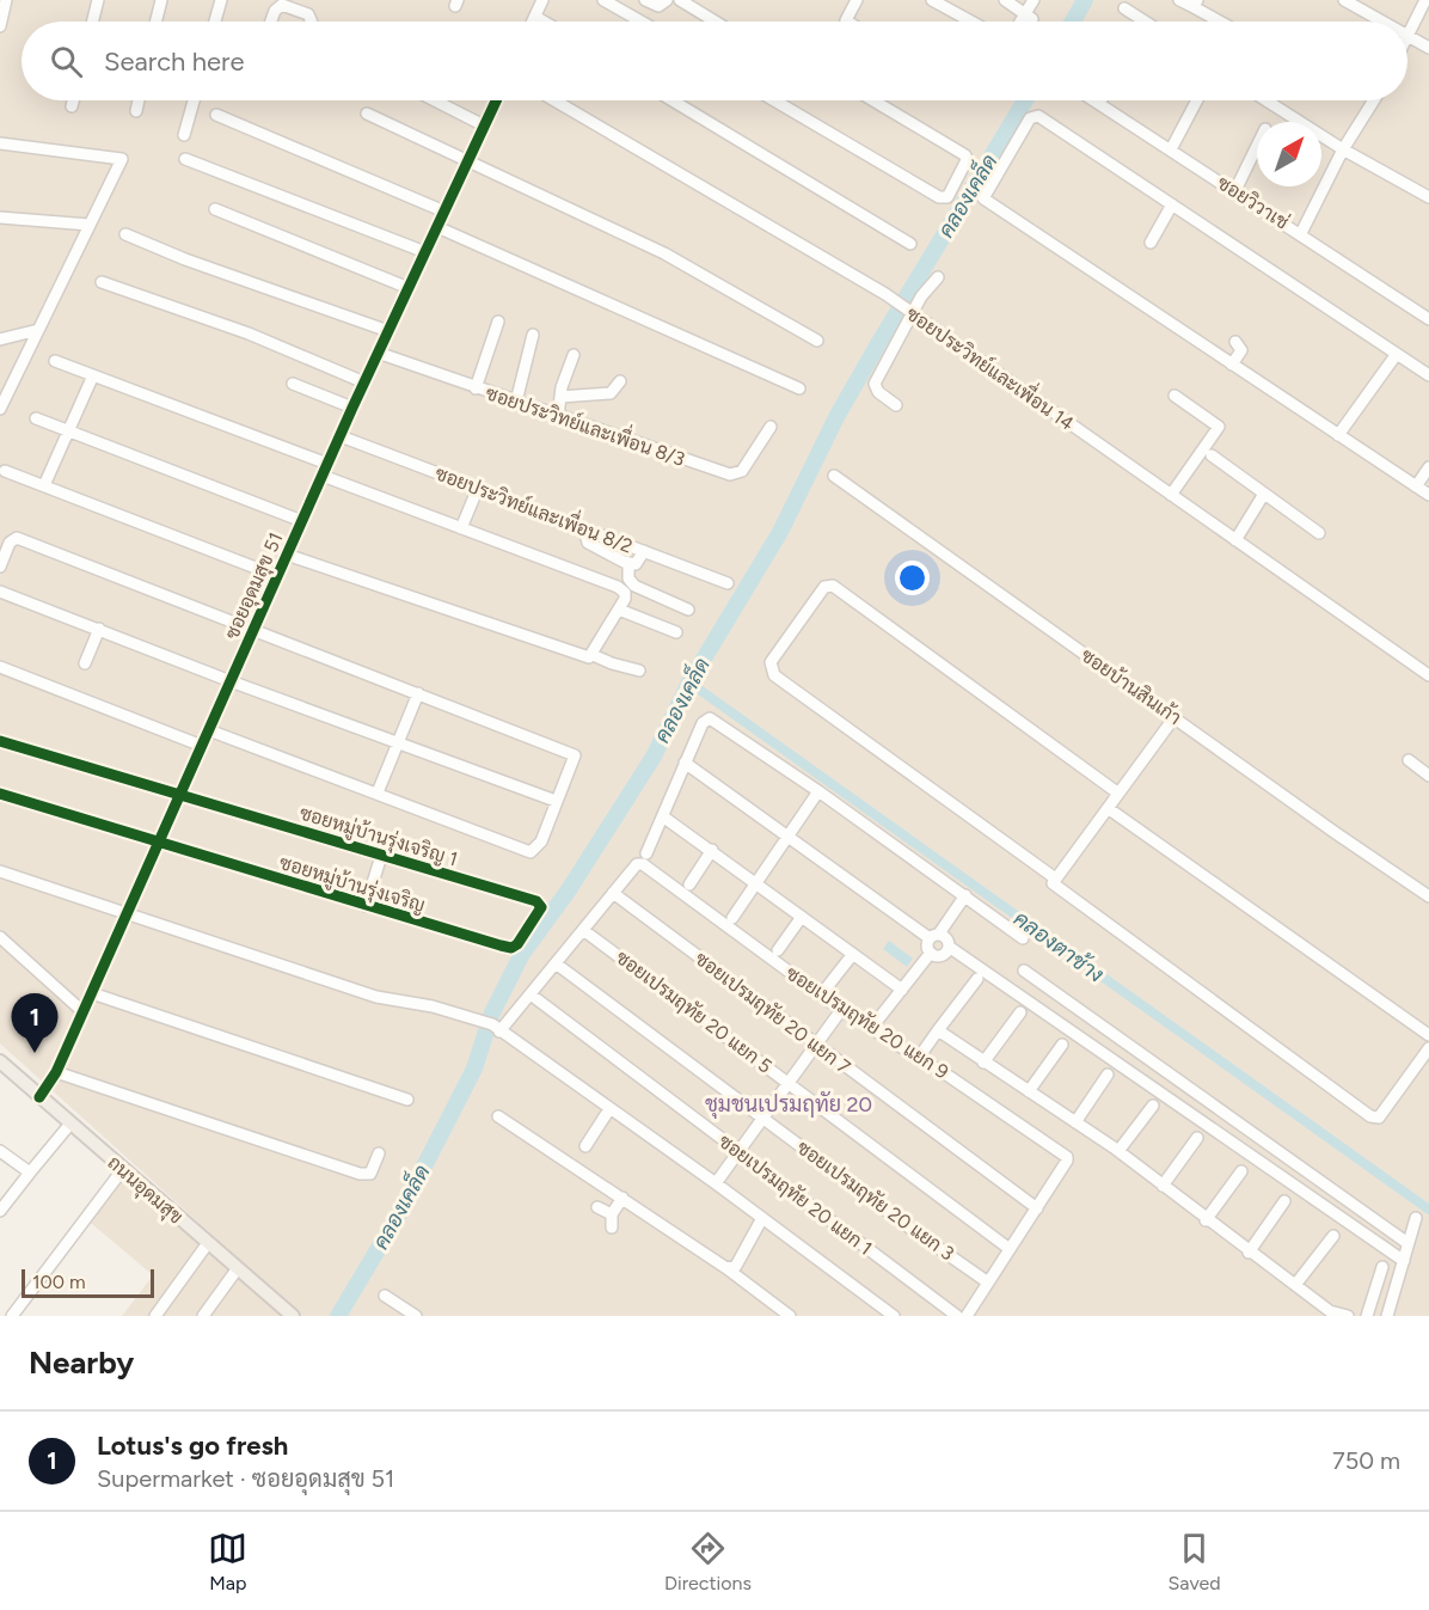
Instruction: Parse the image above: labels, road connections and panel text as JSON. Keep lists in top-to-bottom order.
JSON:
{
  "streets": {
    "main road": ["ถนนอุดมสุข"],
    "street": [
      "ซอยวิวาเช่",
      "ซอยประวิทย์และเพื่อน 14",
      "ซอยประวิทย์และเพื่อน 8/3",
      "ซอยประวิทย์และเพื่อน 8/2",
      "ซอยอุดมสุข 51",
      "ซอยบ้านสินเก้า",
      "ซอยหมู่บ้านรุ่งเจริญ 1",
      "ซอยหมู่บ้านรุ่งเจริญ",
      "ซอยเปรมฤทัย 20 แยก 5",
      "ซอยเปรมฤทัย 20 แยก 7",
      "ซอยเปรมฤทัย 20 แยก 9",
      "ซอยเปรมฤทัย 20 แยก 1",
      "ซอยเปรมฤทัย 20 แยก 3"
    ]
  },
  "crossings": [
    ["ซอยประวิทย์และเพื่อน 8/3", "ซอยอุดมสุข 51"],
    ["ซอยประวิทย์และเพื่อน 8/2", "ซอยอุดมสุข 51"],
    ["ซอยอุดมสุข 51", "ซอยหมู่บ้านรุ่งเจริญ 1"],
    ["ซอยอุดมสุข 51", "ซอยหมู่บ้านรุ่งเจริญ"],
    ["ซอยอุดมสุข 51", "ถนนอุดมสุข"],
    ["ซอยหมู่บ้านรุ่งเจริญ 1", "ซอยหมู่บ้านรุ่งเจริญ"],
    ["ซอยเปรมฤทัย 20 แยก 7", "ซอยเปรมฤทัย 20 แยก 9"]
  ],
  "districts": ["ชุมชนเปรมฤทัย 20"],
  "water": ["คลองเคล็ด", "คลองตาช้าง"],
  "scale_bar": "100 m",
  "north": "top right",
  "page": {
    "search": "Search here",
    "pins": "1",
    "scale": "100 m",
    "heading": "Nearby",
    "list": [
      {
        "mark": "1",
        "name": "Lotus's go fresh",
        "note": "Supermarket · ซอยอุดมสุข 51",
        "value": "750 m"
      }
    ],
    "nav": ["Map", "Directions", "Saved"]
  }
}
